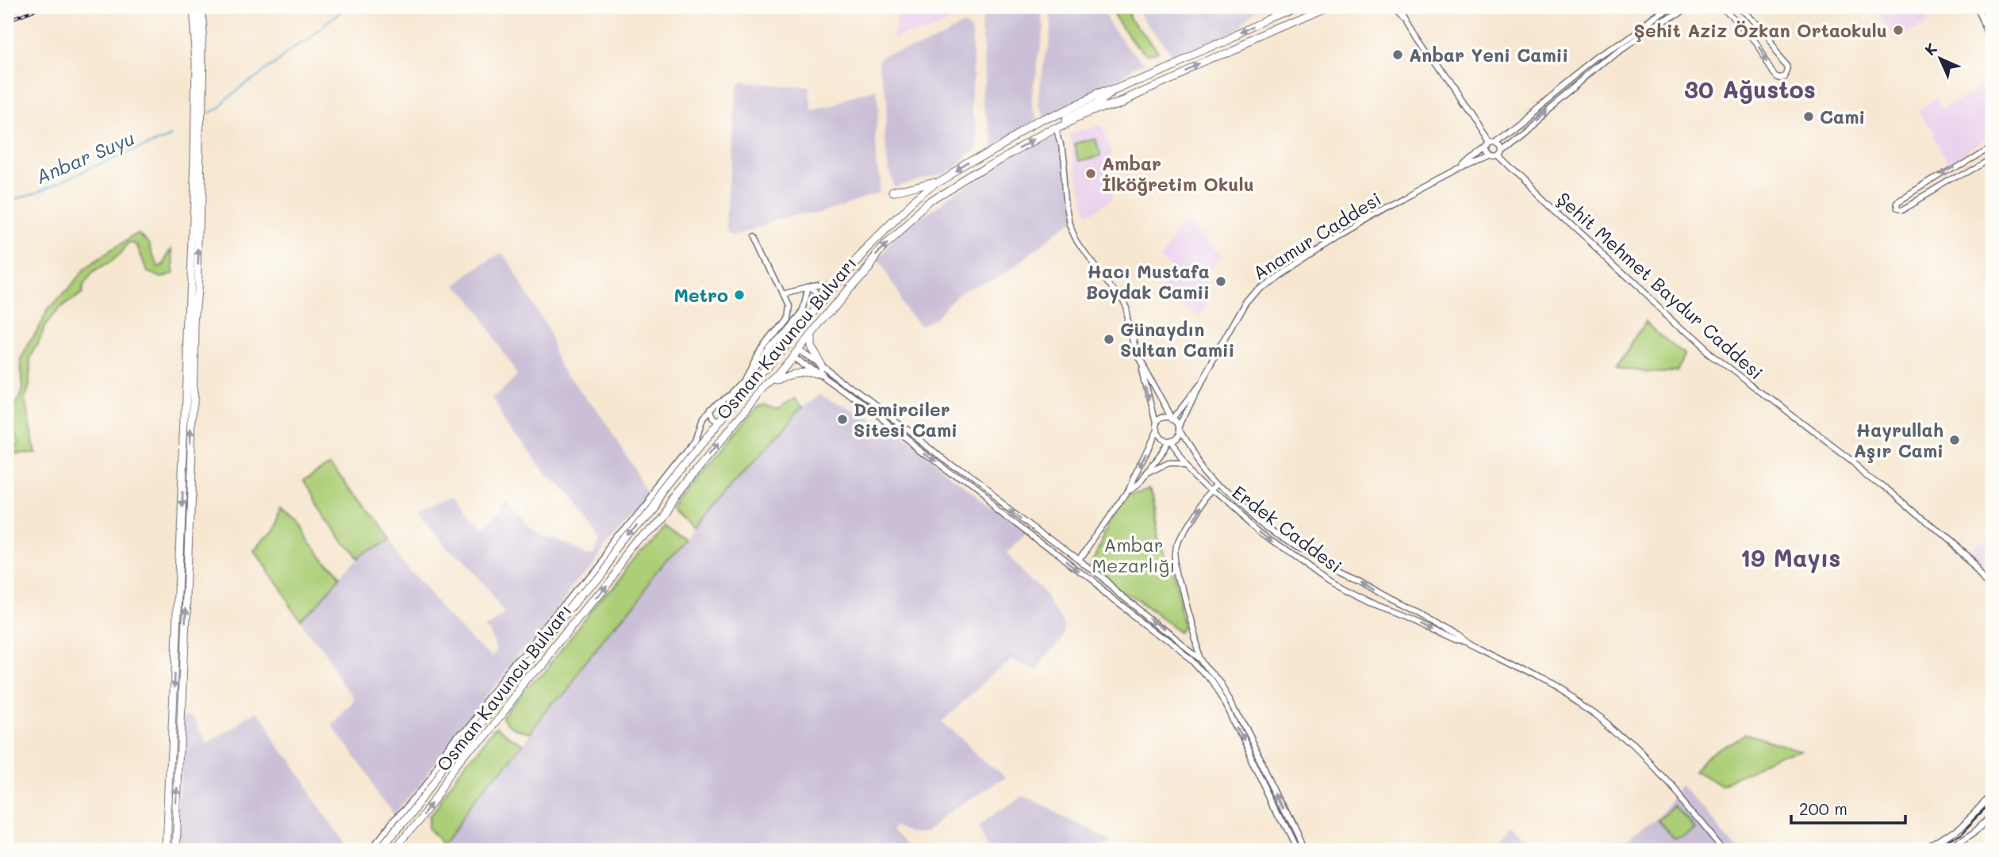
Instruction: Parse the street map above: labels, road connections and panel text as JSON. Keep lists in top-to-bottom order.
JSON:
{
  "streets": {
    "highway": ["Osman Kavuncu Bulvarı"],
    "street": ["Anamur Caddesi", "Şehit Mehmet Baydur Caddesi", "Erdek Caddesi"]
  },
  "districts": ["30 Ağustos", "19 Mayıs"],
  "water": ["Anbar Suyu"],
  "parks": ["Ambar Mezarlığı"],
  "places": [
    "Şehit Aziz Özkan Ortaokulu",
    "Anbar Yeni Camii",
    "Cami",
    "Ambar İlköğretim Okulu",
    "Hacı Mustafa Boydak Camii",
    "Metro",
    "Günaydın Sultan Camii",
    "Demirciler Sitesi Cami",
    "Hayrullah Aşır Cami"
  ],
  "scale_bar": "200 m",
  "north": "top left"
}
